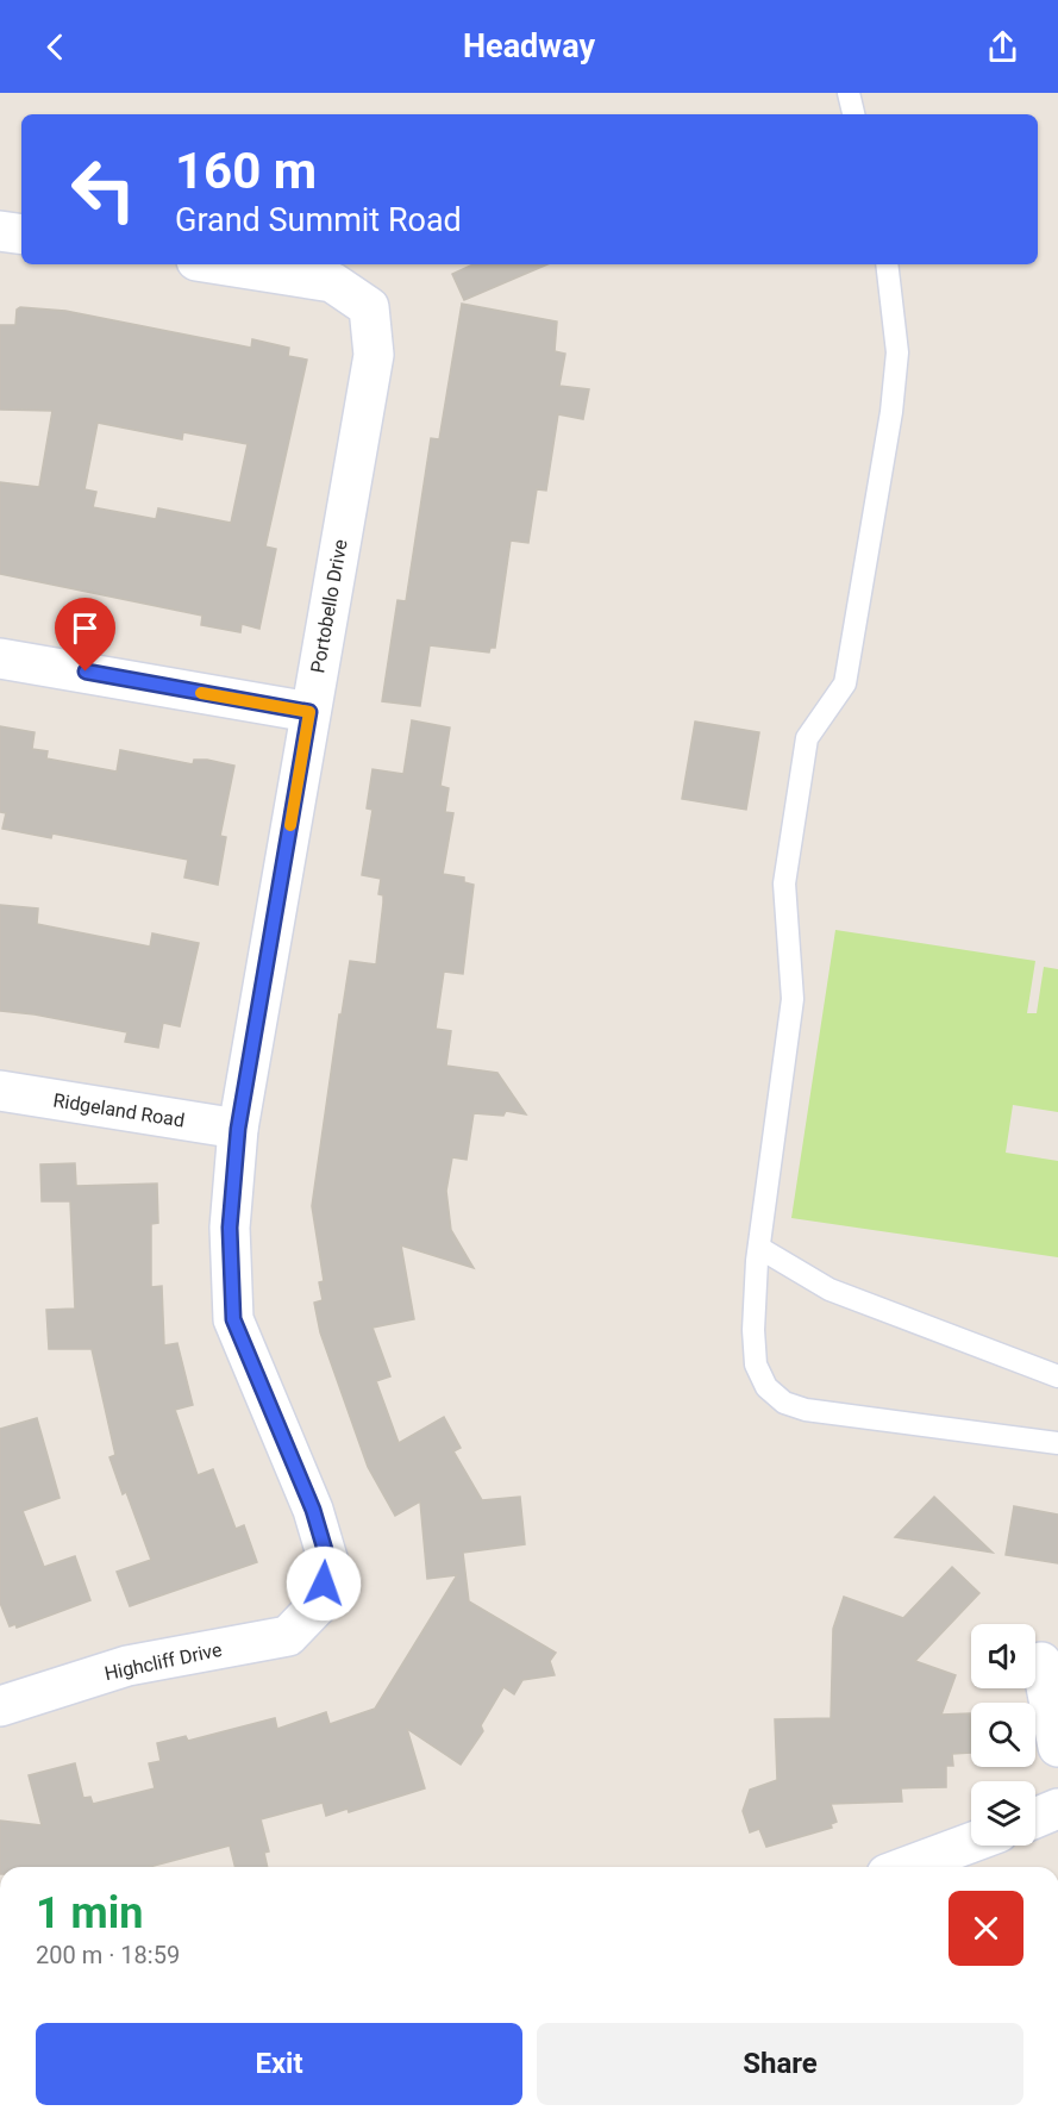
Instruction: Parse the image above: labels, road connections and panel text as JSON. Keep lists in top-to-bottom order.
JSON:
{
  "streets": {
    "street": ["Portobello Drive", "Ridgeland Road", "Highcliff Drive"]
  },
  "crossings": [
    ["Portobello Drive", "Ridgeland Road"],
    ["Portobello Drive", "Highcliff Drive"]
  ],
  "page": {
    "header": "Headway",
    "turn": ["160 m", "Grand Summit Road"],
    "heading": ["1 min", "200 m · 18:59"],
    "buttons": ["Exit", "Share"]
  }
}
